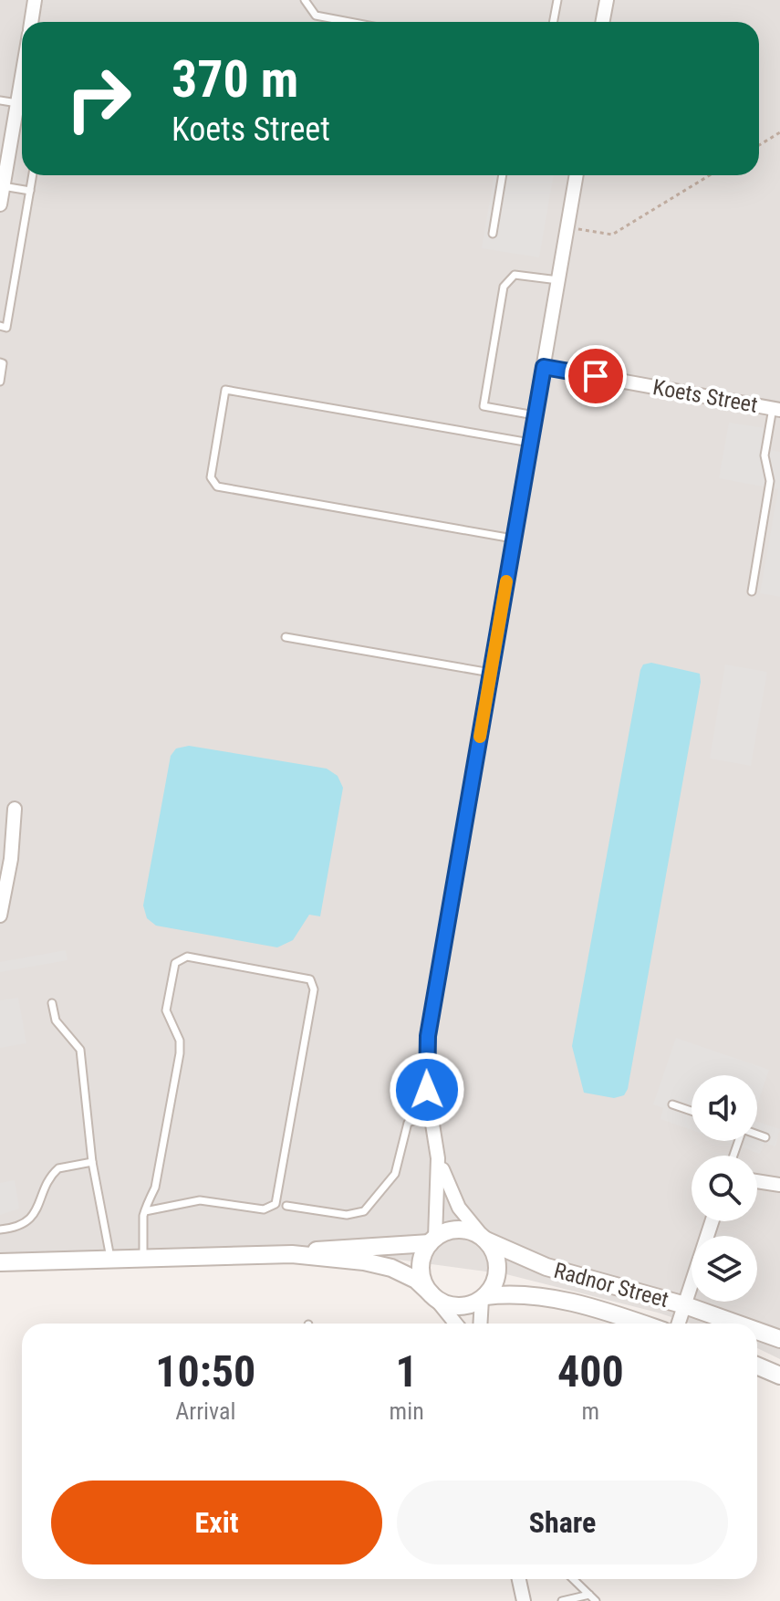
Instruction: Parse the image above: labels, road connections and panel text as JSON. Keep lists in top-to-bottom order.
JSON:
{
  "streets": {
    "street": ["Koets Street", "Radnor Street"]
  },
  "page": {
    "turn": ["370 m", "Koets Street"],
    "eta": [
      "10:50",
      "Arrival",
      "1",
      "min",
      "400",
      "m"
    ],
    "buttons": ["Exit", "Share"]
  }
}
